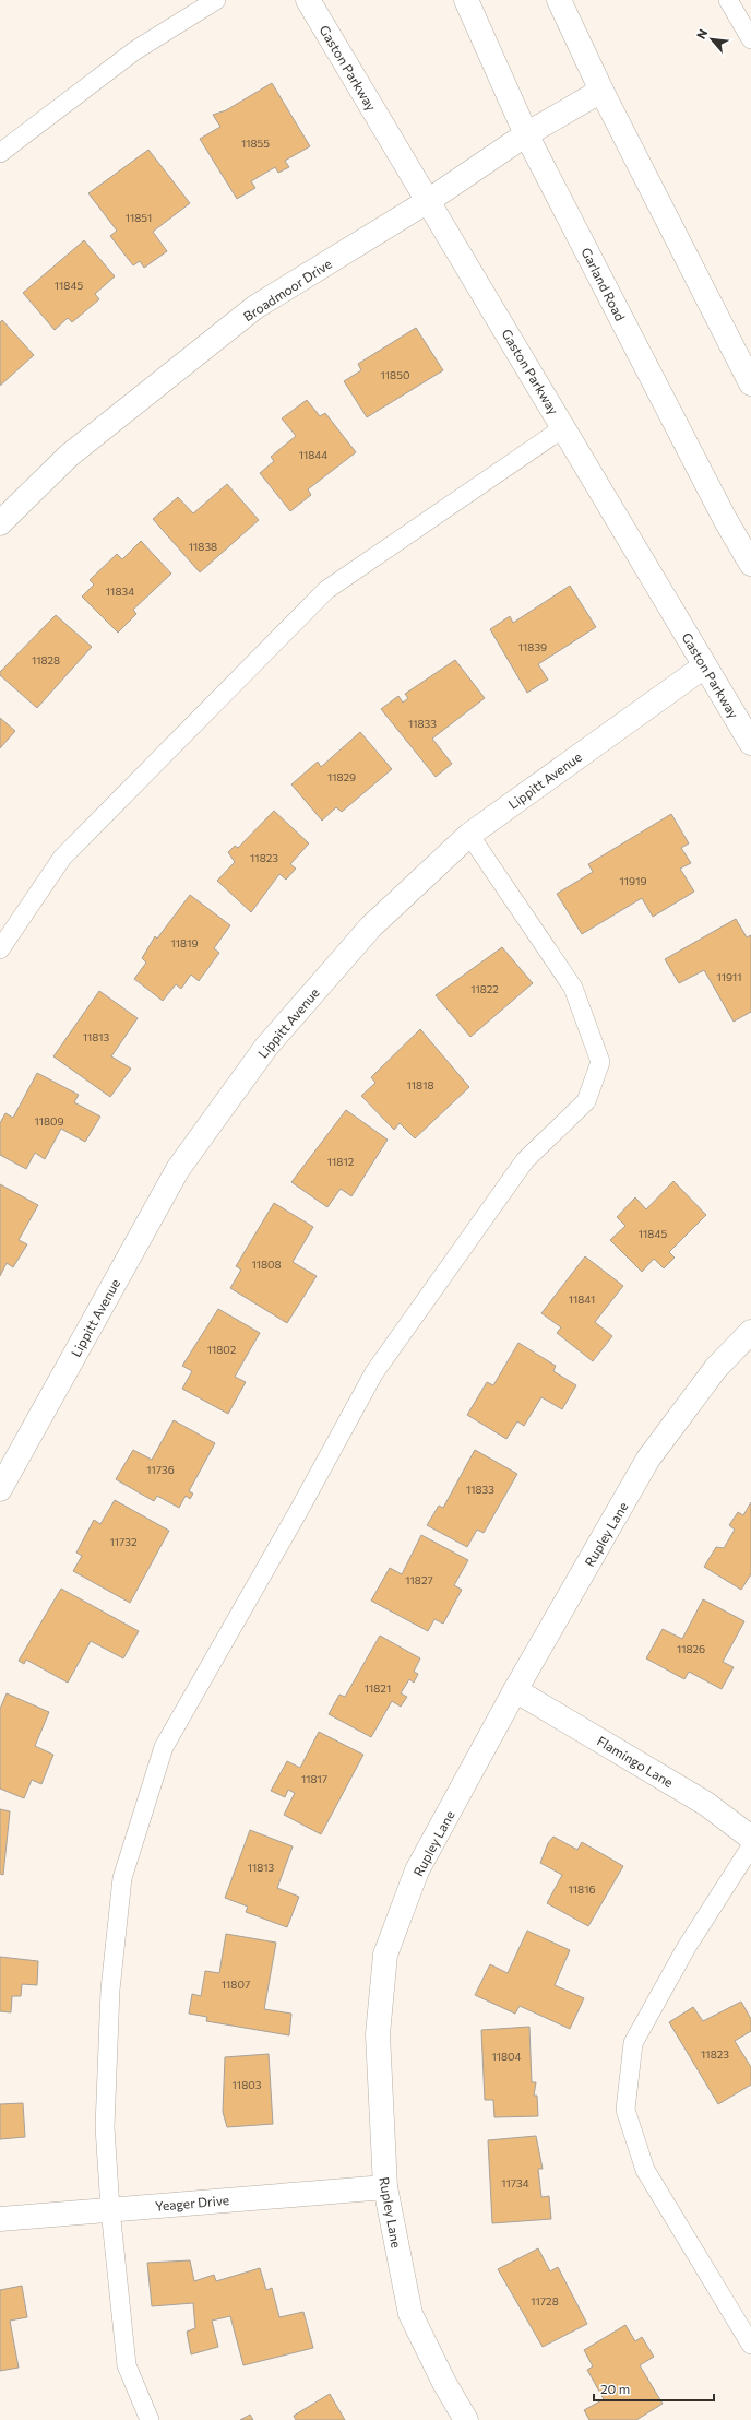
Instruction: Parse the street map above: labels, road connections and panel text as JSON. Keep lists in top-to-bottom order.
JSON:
{
  "streets": {
    "street": [
      "Gaston Parkway",
      "Garland Road",
      "Broadmoor Drive",
      "Lippitt Avenue",
      "Rupley Lane",
      "Flamingo Lane",
      "Yeager Drive"
    ]
  },
  "crossings": [
    ["Gaston Parkway", "Broadmoor Drive"],
    ["Gaston Parkway", "Lippitt Avenue"],
    ["Garland Road", "Broadmoor Drive"],
    ["Rupley Lane", "Flamingo Lane"],
    ["Rupley Lane", "Yeager Drive"]
  ],
  "house_numbers": [
    "11855",
    "11851",
    "11845",
    "11850",
    "11844",
    "11838",
    "11834",
    "11839",
    "11828",
    "11833",
    "11829",
    "11823",
    "11919",
    "11819",
    "11911",
    "11822",
    "11813",
    "11818",
    "11809",
    "11812",
    "11845",
    "11808",
    "11841",
    "11802",
    "11736",
    "11833",
    "11732",
    "11827",
    "11826",
    "11821",
    "11817",
    "11813",
    "11816",
    "11807",
    "11823",
    "11804",
    "11803",
    "11734",
    "11728"
  ],
  "scale_bar": "20 m",
  "north": "top left"
}
